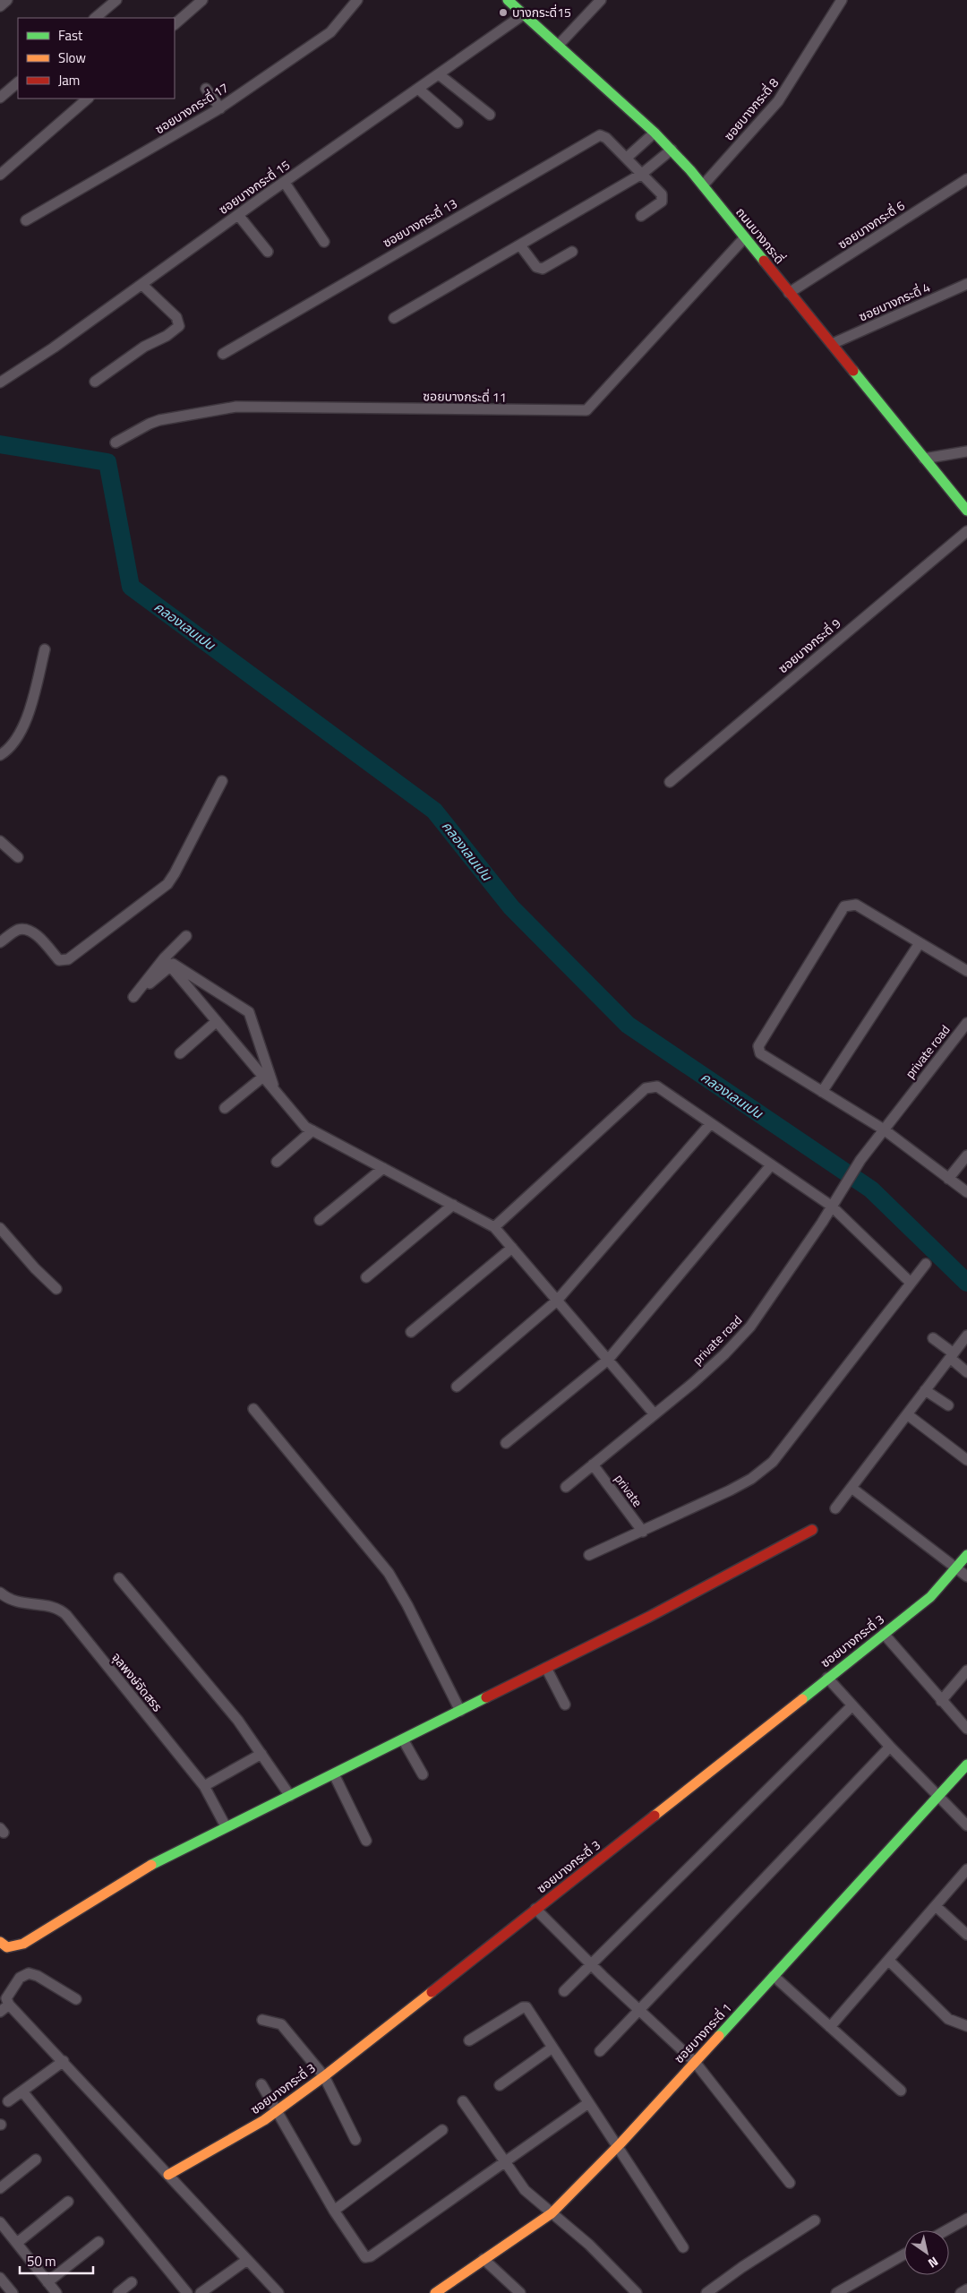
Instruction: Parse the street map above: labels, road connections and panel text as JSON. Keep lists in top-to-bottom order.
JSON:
{
  "streets": {
    "street": [
      "ซอยบางกระดี่ 17",
      "ซอยบางกระดี่ 8",
      "ซอยบางกระดี่ 15",
      "ซอยบางกระดี่ 13",
      "ซอยบางกระดี่ 6",
      "ถนนบางกระดี่",
      "ซอยบางกระดี่ 4",
      "ซอยบางกระดี่ 11",
      "ซอยบางกระดี่ 9",
      "private road",
      "private",
      "ซอยบางกระดี่ 3",
      "จุลพงษ์จัดสรร",
      "ซอยบางกระดี่ 1"
    ]
  },
  "crossings": [
    ["ซอยบางกระดี่ 8", "ถนนบางกระดี่"],
    ["ซอยบางกระดี่ 15", "ถนนบางกระดี่"],
    ["ซอยบางกระดี่ 6", "ถนนบางกระดี่"],
    ["ถนนบางกระดี่", "ซอยบางกระดี่ 4"],
    ["ถนนบางกระดี่", "ซอยบางกระดี่ 11"],
    ["private road", "private"]
  ],
  "water": ["คลองเลนเปน"],
  "places": ["บางกระดี่15"],
  "legend": ["Fast", "Slow", "Jam"],
  "scale_bar": "50 m",
  "north": "bottom right"
}
